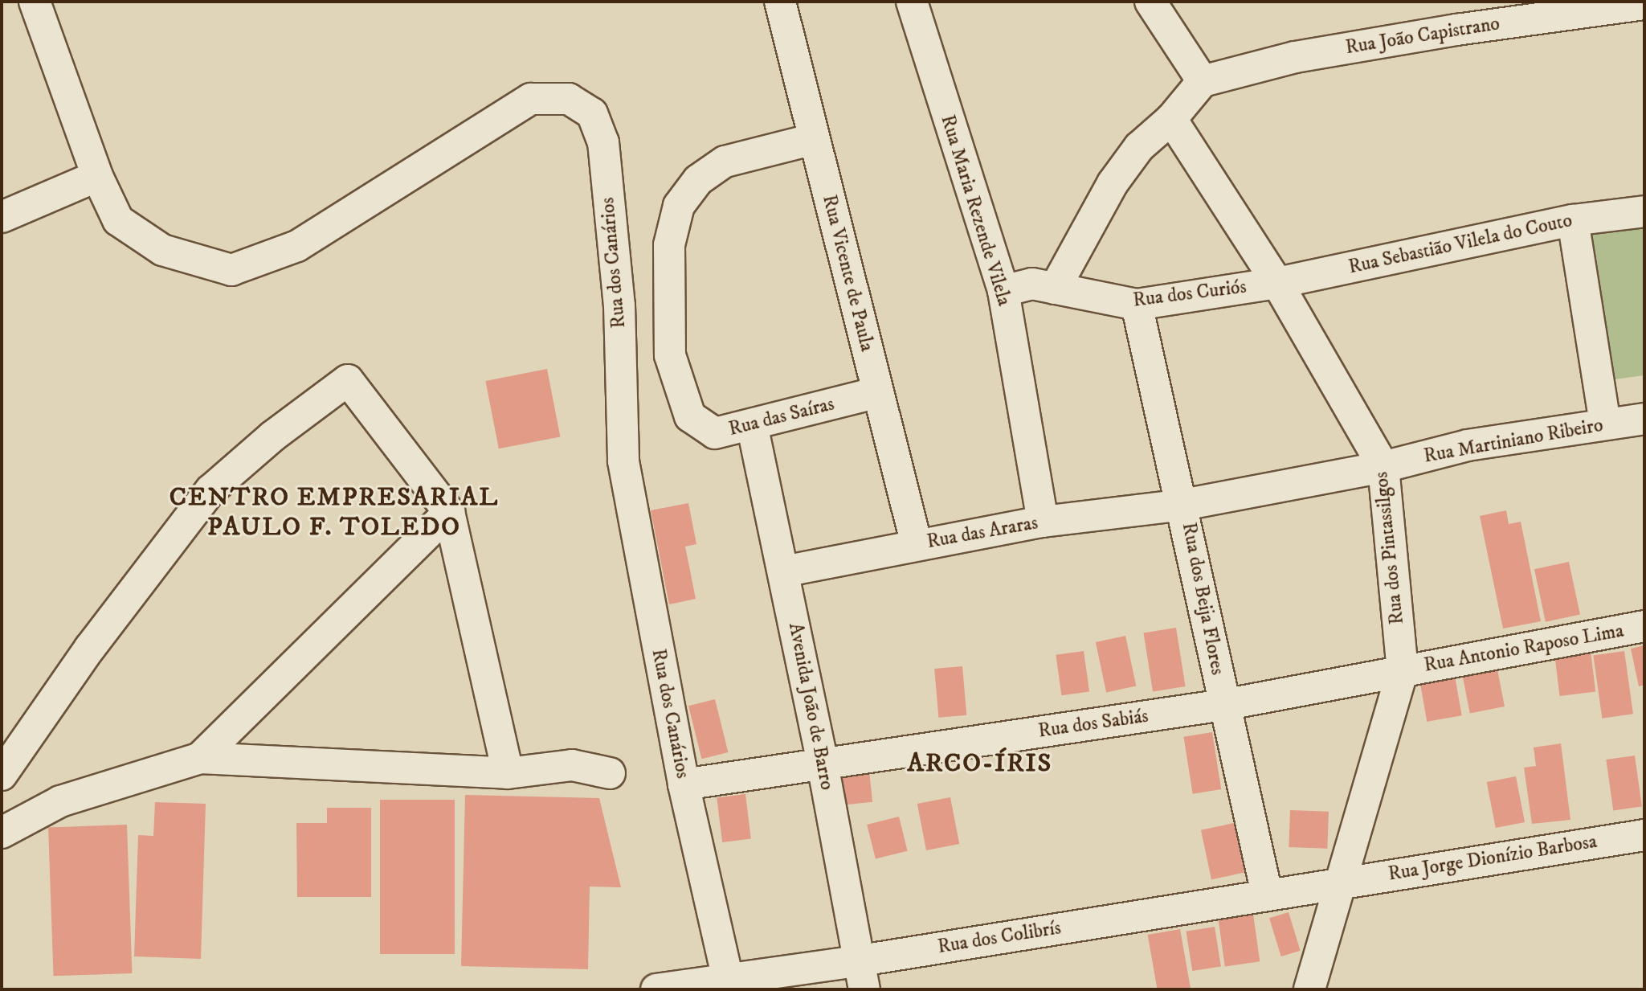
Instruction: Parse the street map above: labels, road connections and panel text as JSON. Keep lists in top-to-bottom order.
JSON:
{
  "streets": {
    "street": [
      "Rua João Capistrano",
      "Rua Maria Rezende Vilela",
      "Rua Sebastião Vilela do Couto",
      "Rua dos Canários",
      "Rua Vicente de Paula",
      "Rua dos Curiós",
      "Rua das Saíras",
      "Rua Martiniano Ribeiro",
      "Rua das Araras",
      "Rua dos Pintassilgos",
      "Rua dos Beija Flores",
      "Rua Antonio Raposo Lima",
      "Avenida João de Barro",
      "Rua dos Sabiás",
      "Rua Jorge Dionízio Barbosa",
      "Rua dos Colibrís"
    ]
  },
  "crossings": [
    ["Rua Maria Rezende Vilela", "Rua dos Curiós"],
    ["Rua Maria Rezende Vilela", "Rua das Araras"],
    ["Rua Sebastião Vilela do Couto", "Rua dos Curiós"],
    ["Rua Sebastião Vilela do Couto", "Rua dos Pintassilgos"],
    ["Rua dos Canários", "Rua dos Sabiás"],
    ["Rua dos Canários", "Rua dos Colibrís"],
    ["Rua Vicente de Paula", "Rua das Saíras"],
    ["Rua Vicente de Paula", "Rua das Araras"],
    ["Rua dos Curiós", "Rua dos Pintassilgos"],
    ["Rua dos Curiós", "Rua dos Beija Flores"],
    ["Rua das Saíras", "Avenida João de Barro"],
    ["Rua Martiniano Ribeiro", "Rua das Araras"],
    ["Rua Martiniano Ribeiro", "Rua dos Pintassilgos"],
    ["Rua Martiniano Ribeiro", "Rua dos Beija Flores"],
    ["Rua das Araras", "Rua dos Beija Flores"],
    ["Rua das Araras", "Avenida João de Barro"],
    ["Rua dos Pintassilgos", "Rua Antonio Raposo Lima"],
    ["Rua dos Pintassilgos", "Rua dos Sabiás"],
    ["Rua dos Pintassilgos", "Rua Jorge Dionízio Barbosa"],
    ["Rua dos Pintassilgos", "Rua dos Colibrís"],
    ["Rua dos Beija Flores", "Rua dos Sabiás"],
    ["Rua dos Beija Flores", "Rua dos Colibrís"],
    ["Rua Antonio Raposo Lima", "Rua dos Sabiás"],
    ["Avenida João de Barro", "Rua dos Sabiás"],
    ["Avenida João de Barro", "Rua dos Colibrís"],
    ["Rua Jorge Dionízio Barbosa", "Rua dos Colibrís"]
  ],
  "districts": ["CENTRO EMPRESARIAL PAULO F. TOLEDO", "ARCO-ÍRIS"]
}
